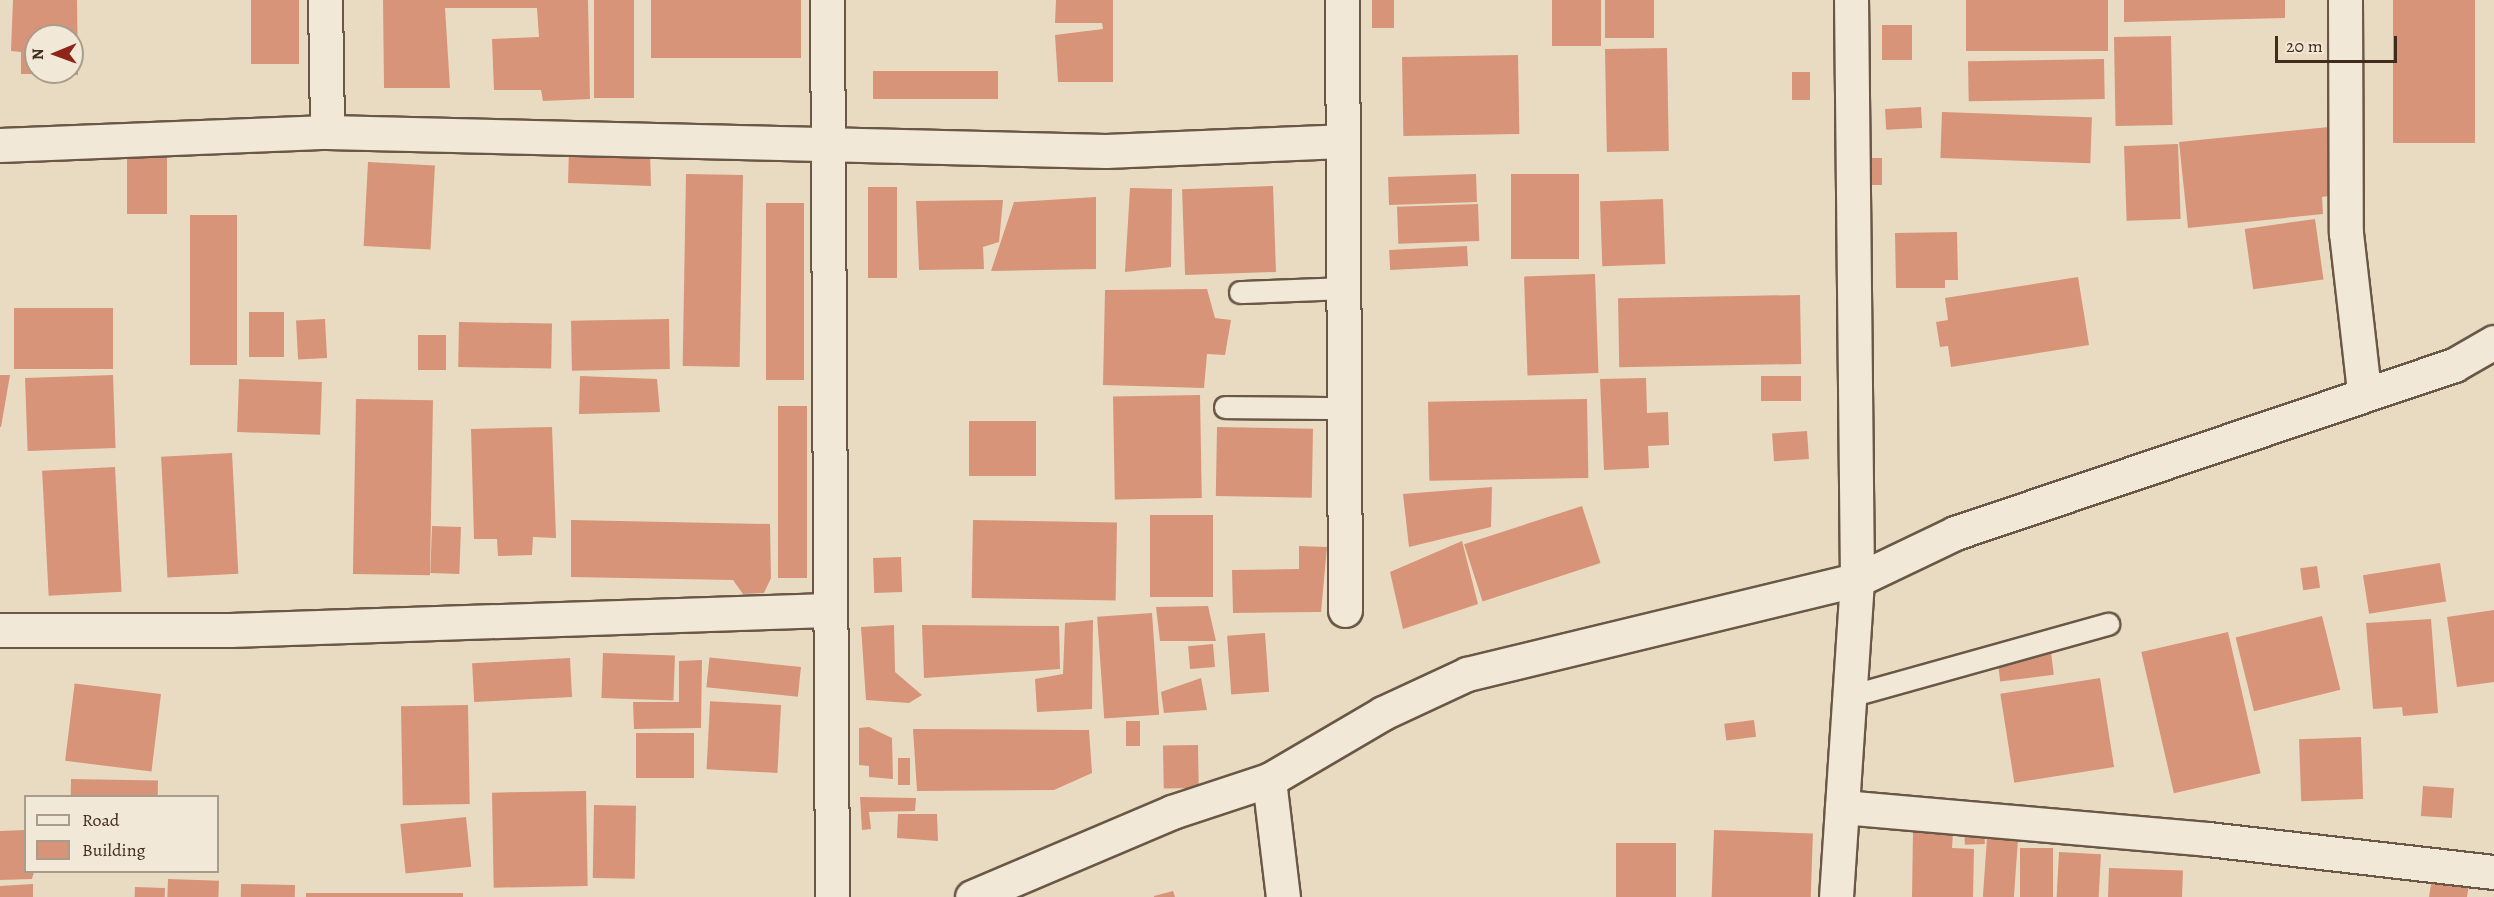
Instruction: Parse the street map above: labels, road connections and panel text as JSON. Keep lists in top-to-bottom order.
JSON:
{
  "legend": ["Road", "Building"],
  "scale_bar": "20 m",
  "north": "left"
}
